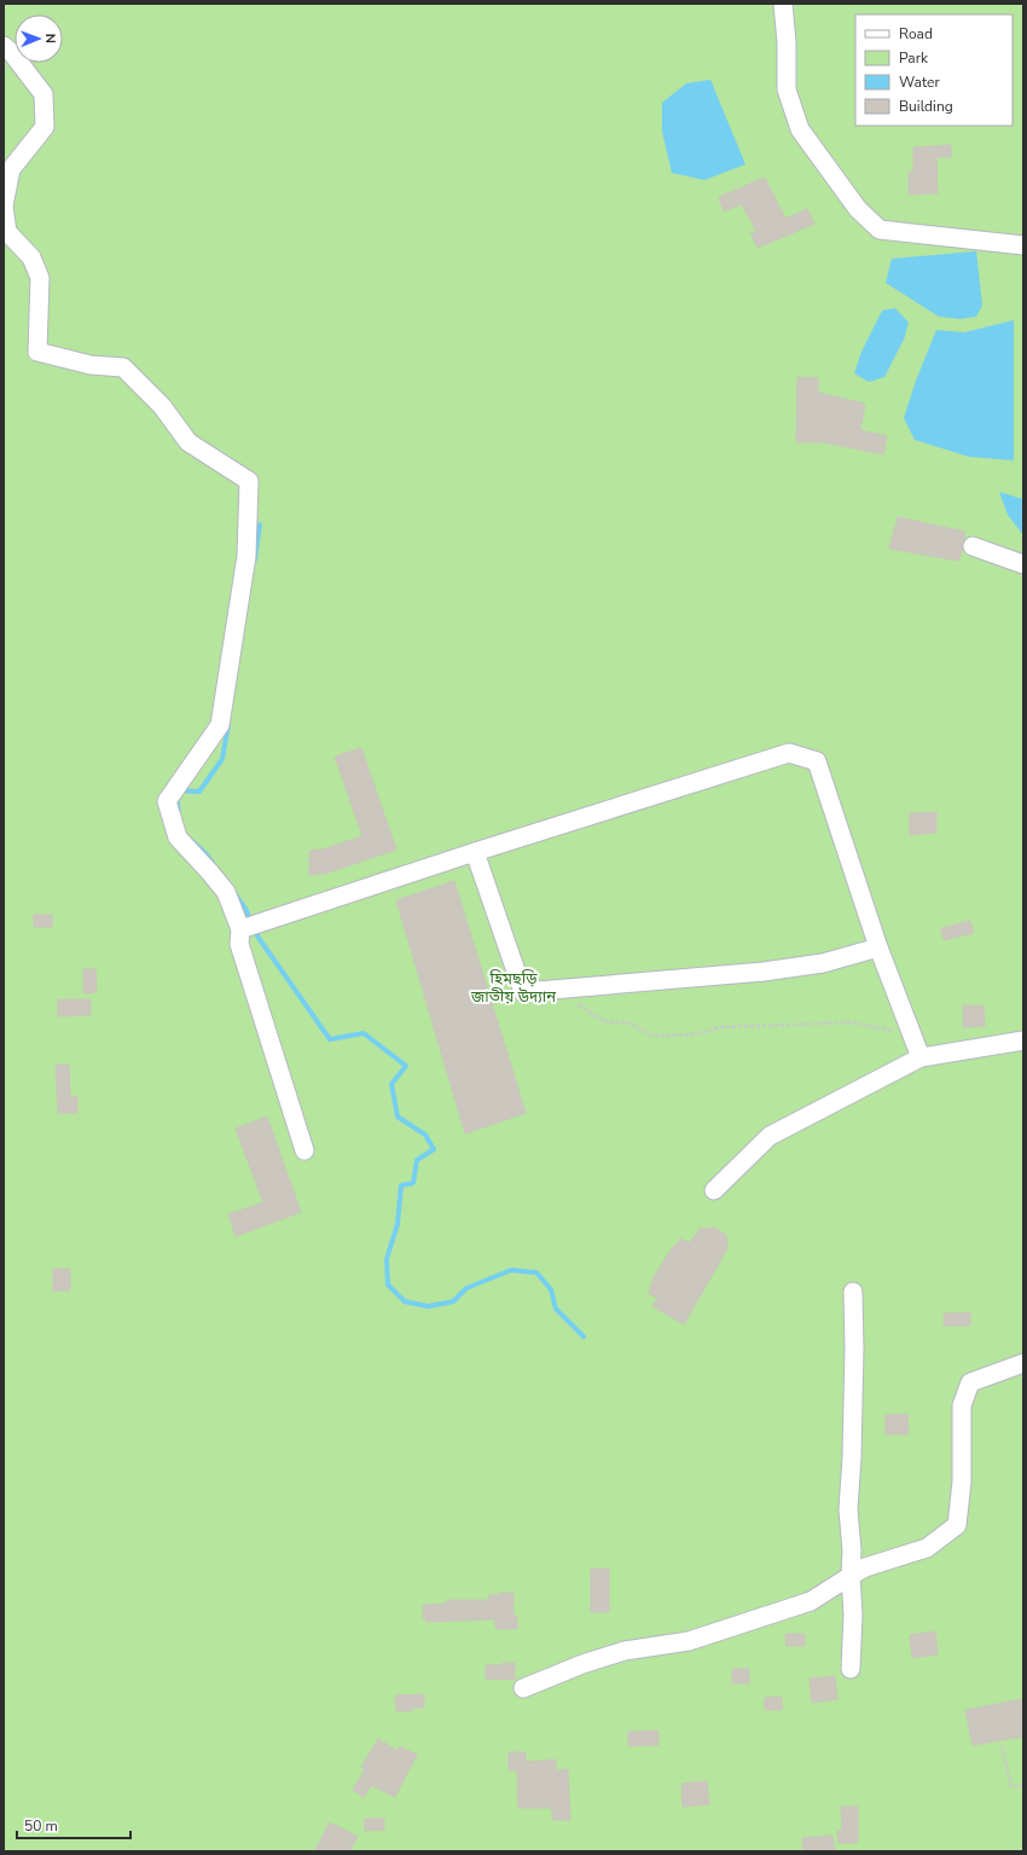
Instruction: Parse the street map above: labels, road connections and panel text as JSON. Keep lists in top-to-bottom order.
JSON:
{
  "parks": ["হিমছড়ি জাতীয় উদ্যান"],
  "legend": [
    "Road",
    "Park",
    "Water",
    "Building"
  ],
  "scale_bar": "50 m",
  "north": "right"
}
